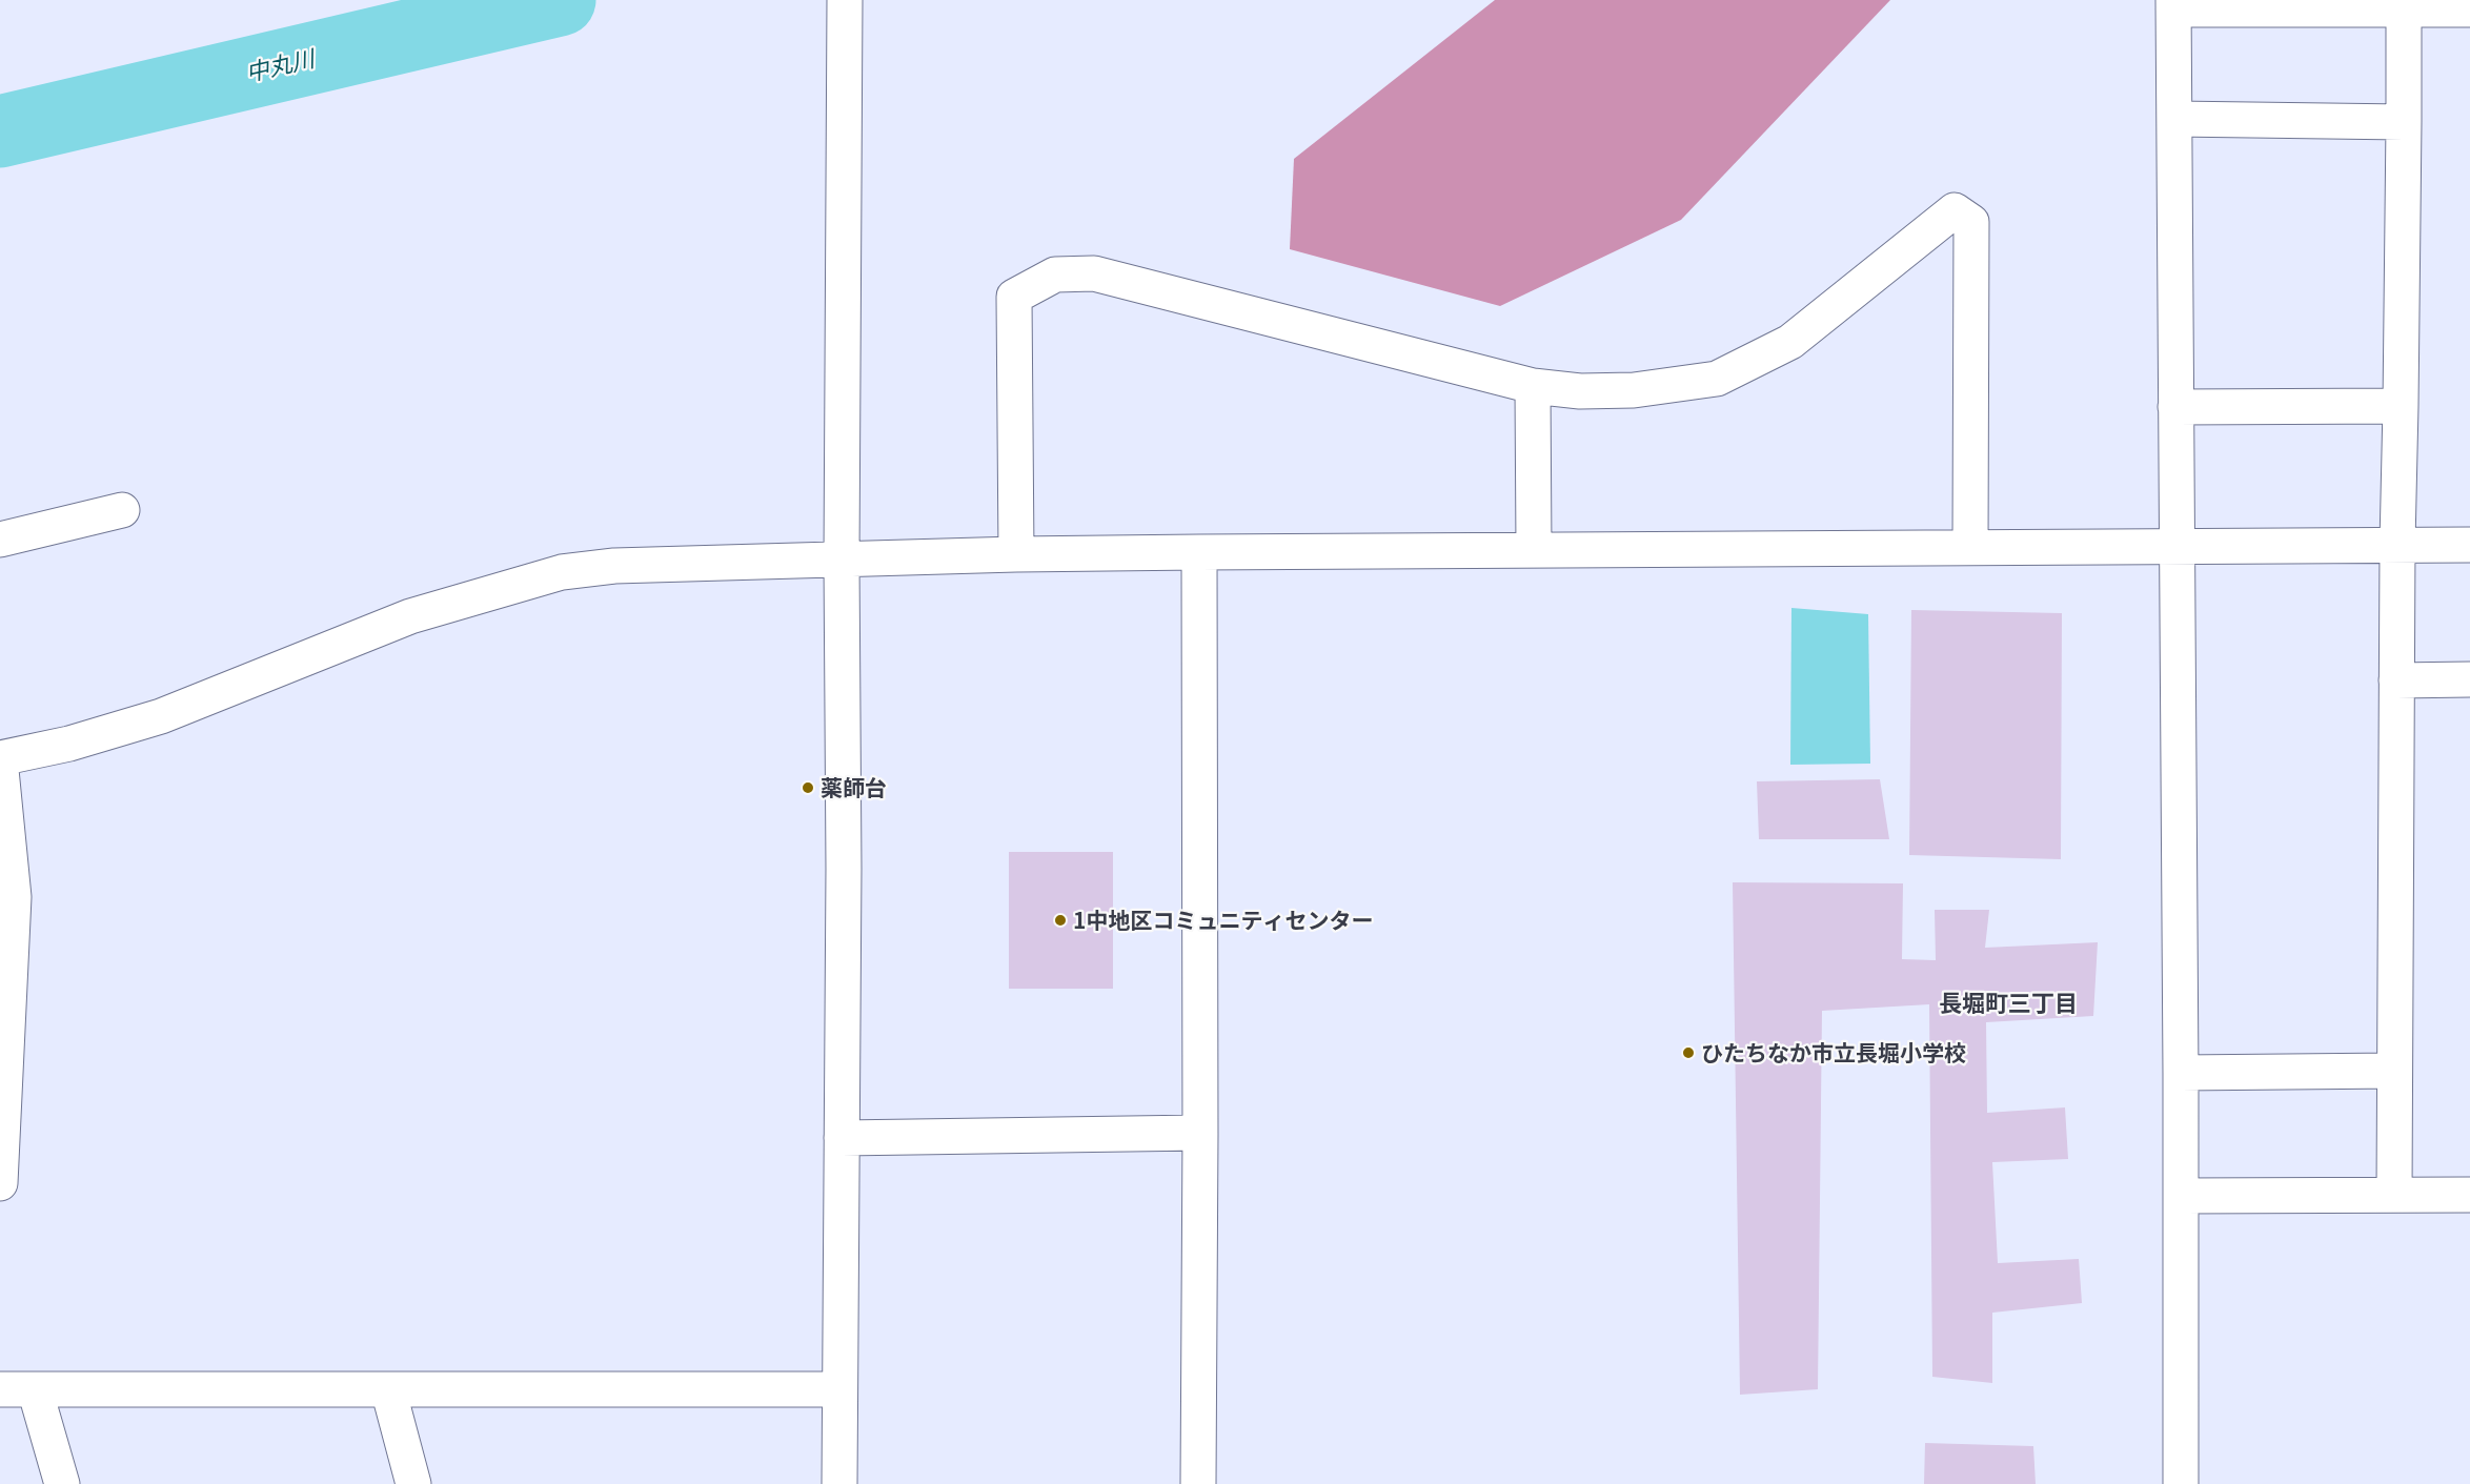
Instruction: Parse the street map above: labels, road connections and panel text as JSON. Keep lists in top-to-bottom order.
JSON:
{
  "districts": ["長堀町三丁目"],
  "water": ["中丸川"],
  "places": ["薬師台", "1中地区コミュニティセンター", "ひたちなか市立長堀小学校"]
}
